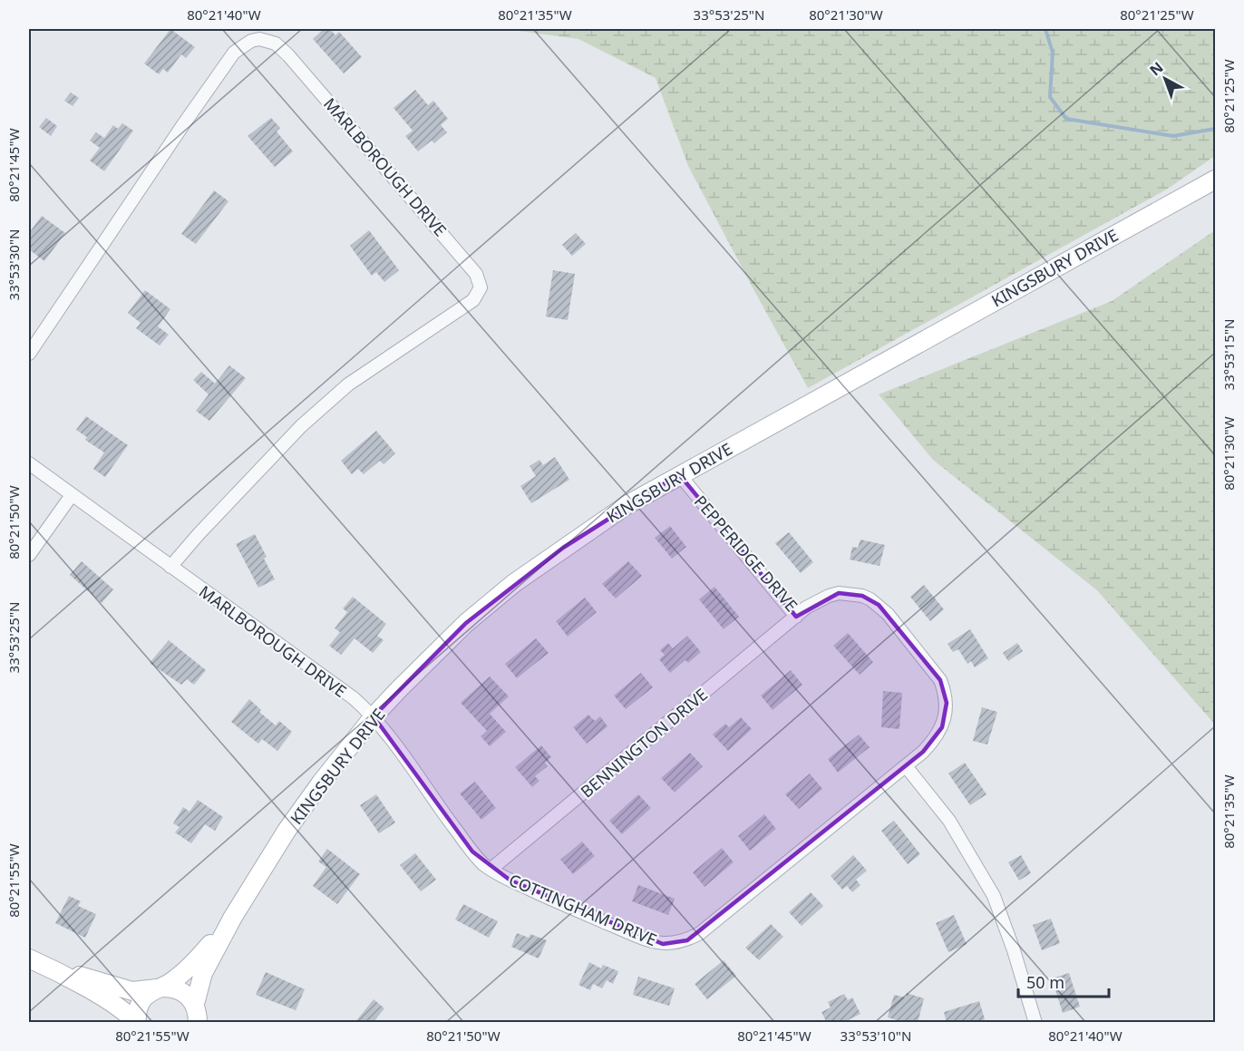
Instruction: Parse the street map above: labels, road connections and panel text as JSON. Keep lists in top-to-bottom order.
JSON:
{
  "streets": {
    "street": [
      "MARLBOROUGH DRIVE",
      "KINGSBURY DRIVE",
      "PEPPERIDGE DRIVE",
      "BENNINGTON DRIVE",
      "COTTINGHAM DRIVE"
    ]
  },
  "crossings": [
    ["MARLBOROUGH DRIVE", "KINGSBURY DRIVE"],
    ["MARLBOROUGH DRIVE", "COTTINGHAM DRIVE"],
    ["KINGSBURY DRIVE", "PEPPERIDGE DRIVE"],
    ["KINGSBURY DRIVE", "COTTINGHAM DRIVE"],
    ["PEPPERIDGE DRIVE", "BENNINGTON DRIVE"],
    ["PEPPERIDGE DRIVE", "COTTINGHAM DRIVE"],
    ["BENNINGTON DRIVE", "COTTINGHAM DRIVE"]
  ],
  "scale_bar": "50 m",
  "north": "top left",
  "coordinates": [
    "80°21'40\"W",
    "80°21'35\"W",
    "33°53'25\"N",
    "80°21'30\"W",
    "80°21'25\"W",
    "80°21'45\"W",
    "33°53'30\"N",
    "33°53'15\"N",
    "80°21'50\"W",
    "80°21'55\"W",
    "33°53'10\"N"
  ]
}
